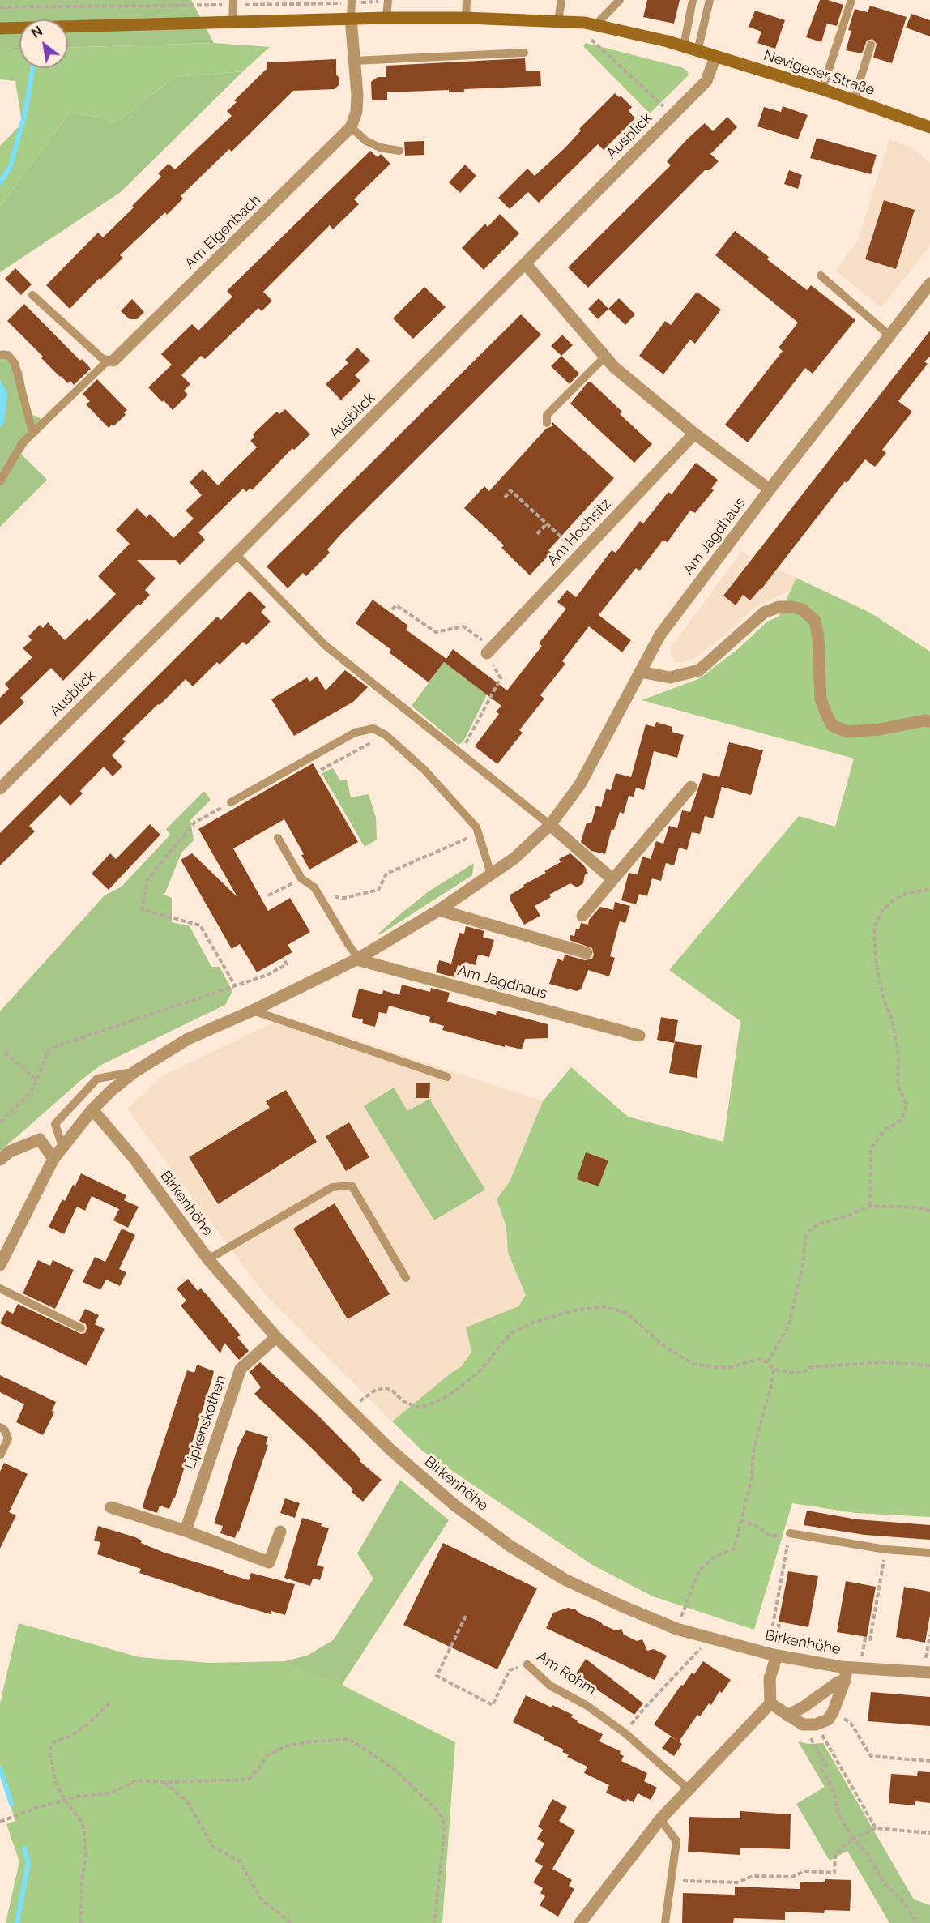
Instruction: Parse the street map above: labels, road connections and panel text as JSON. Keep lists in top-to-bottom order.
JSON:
{
  "streets": {
    "main road": ["Nevigeser Straße"],
    "street": [
      "Ausblick",
      "Am Eigenbach",
      "Am Hochsitz",
      "Am Jagdhaus",
      "Birkenhöhe",
      "Lipkenskothen"
    ],
    "lane": ["Am Rohm"]
  },
  "crossings": [
    ["Nevigeser Straße", "Ausblick"],
    ["Am Jagdhaus", "Birkenhöhe"],
    ["Birkenhöhe", "Lipkenskothen"]
  ],
  "north": "top left"
}
